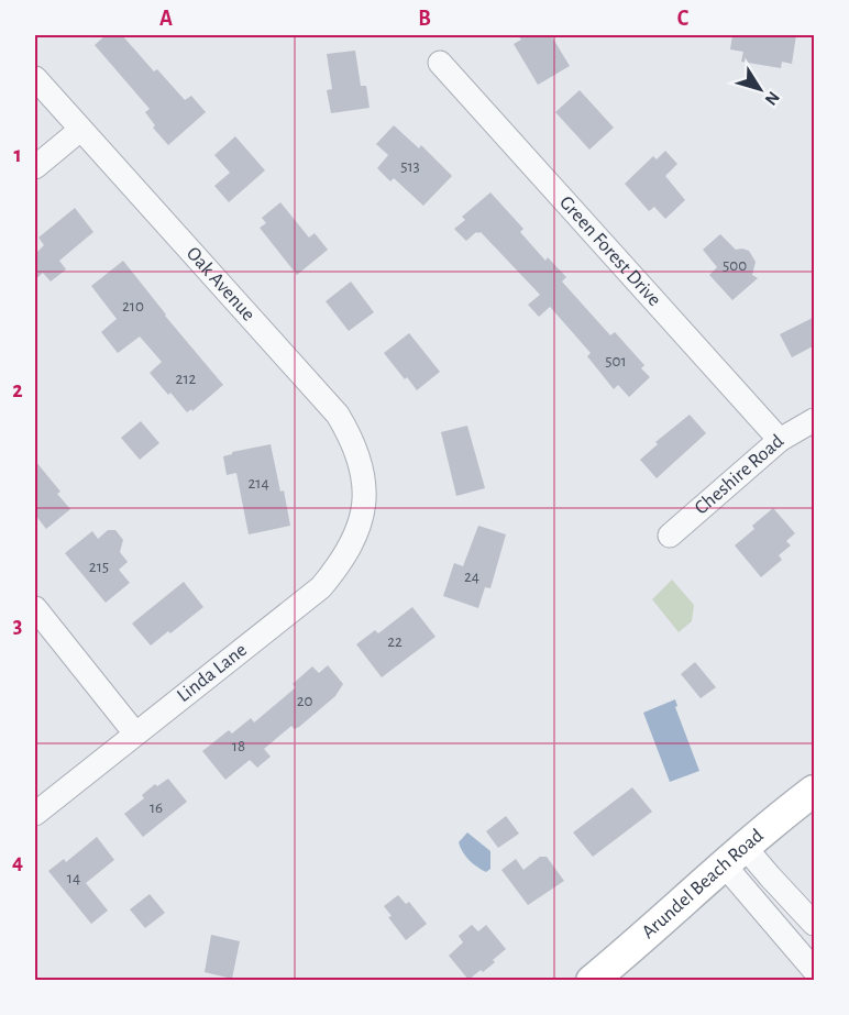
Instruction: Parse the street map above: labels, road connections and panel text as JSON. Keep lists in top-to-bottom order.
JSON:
{
  "streets": {
    "street": [
      "Green Forest Drive",
      "Oak Avenue",
      "Cheshire Road",
      "Linda Lane",
      "Arundel Beach Road"
    ]
  },
  "crossings": [
    ["Green Forest Drive", "Cheshire Road"],
    ["Oak Avenue", "Linda Lane"]
  ],
  "house_numbers": [
    "513",
    "500",
    "210",
    "501",
    "212",
    "214",
    "215",
    "24",
    "22",
    "20",
    "18",
    "16",
    "14"
  ],
  "north": "bottom right",
  "grid": {
    "columns": ["A", "B", "C"],
    "rows": [
      "1",
      "2",
      "3",
      "4"
    ]
  }
}
